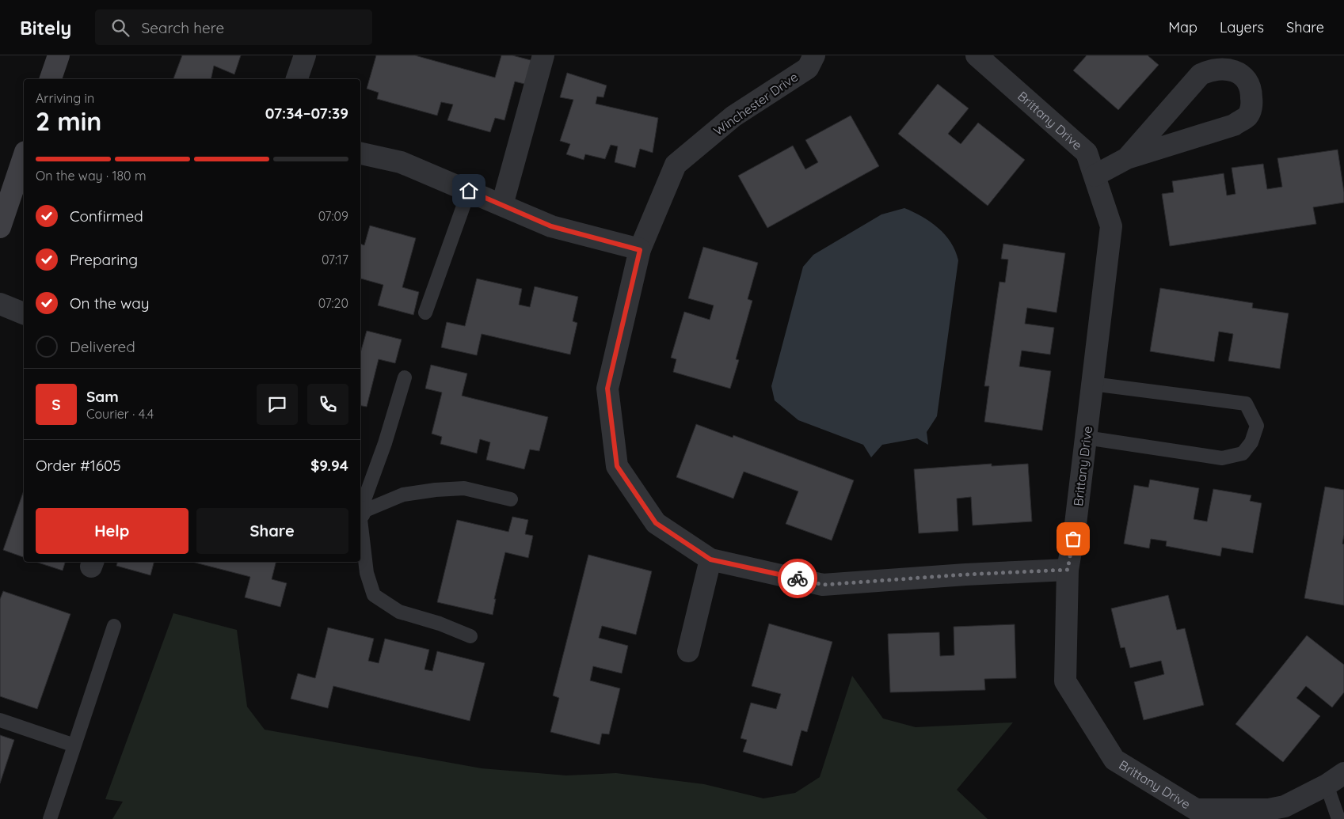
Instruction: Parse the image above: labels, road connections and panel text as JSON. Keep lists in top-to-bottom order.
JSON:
{
  "streets": {
    "street": ["Winchester Drive", "Brittany Drive"]
  },
  "crossings": [
    ["Winchester Drive", "Brittany Drive"]
  ],
  "page": {
    "header": "Bitely",
    "search": "Search here",
    "nav": ["Map", "Layers", "Share"],
    "heading": ["2 min", "Arriving in", "07:34–07:39"],
    "panel": [
      "Sam",
      "Courier · 4.4",
      "Order #1605",
      "$9.94"
    ],
    "bar": "On the way · 180 m",
    "list": [
      ["Confirmed", "07:09"],
      ["Preparing", "07:17"],
      ["On the way", "07:20"],
      "Delivered"
    ],
    "round": "S",
    "buttons": ["Help", "Share"]
  }
}
